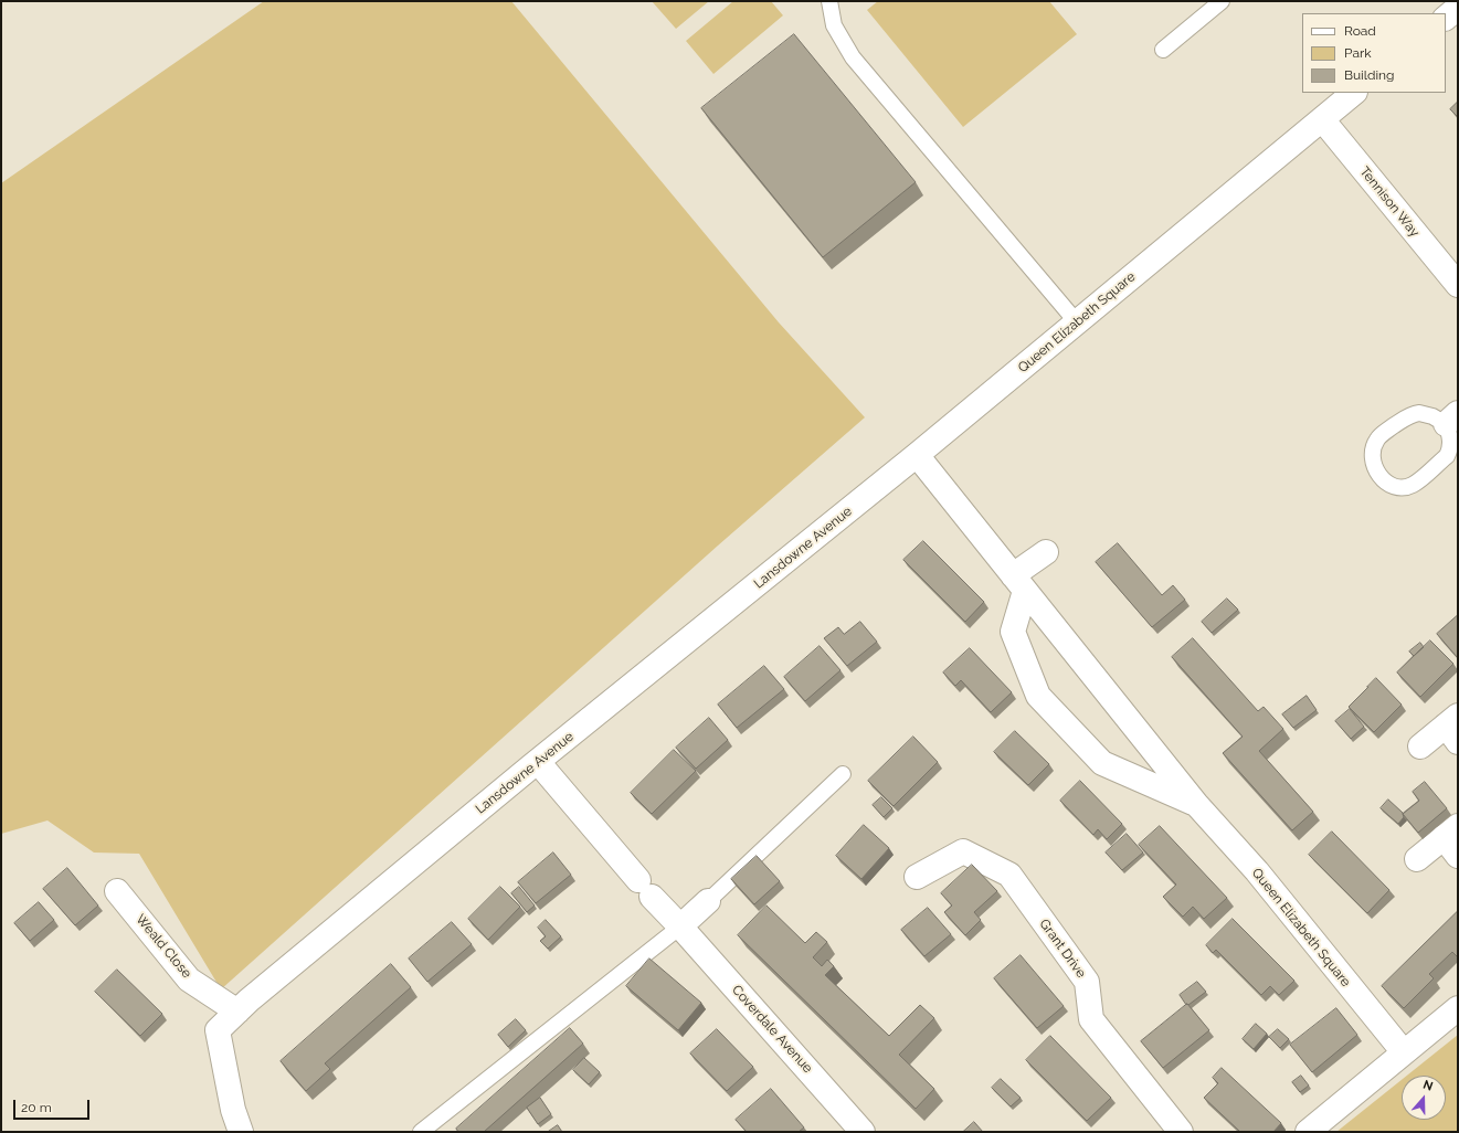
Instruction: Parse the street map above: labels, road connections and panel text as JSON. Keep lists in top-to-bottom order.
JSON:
{
  "streets": {
    "street": [
      "Tennison Way",
      "Queen Elizabeth Square",
      "Lansdowne Avenue",
      "Weald Close",
      "Grant Drive",
      "Coverdale Avenue"
    ]
  },
  "crossings": [
    ["Tennison Way", "Queen Elizabeth Square"],
    ["Queen Elizabeth Square", "Lansdowne Avenue"],
    ["Lansdowne Avenue", "Weald Close"],
    ["Lansdowne Avenue", "Coverdale Avenue"]
  ],
  "legend": ["Road", "Park", "Building"],
  "scale_bar": "20 m",
  "north": "top"
}
